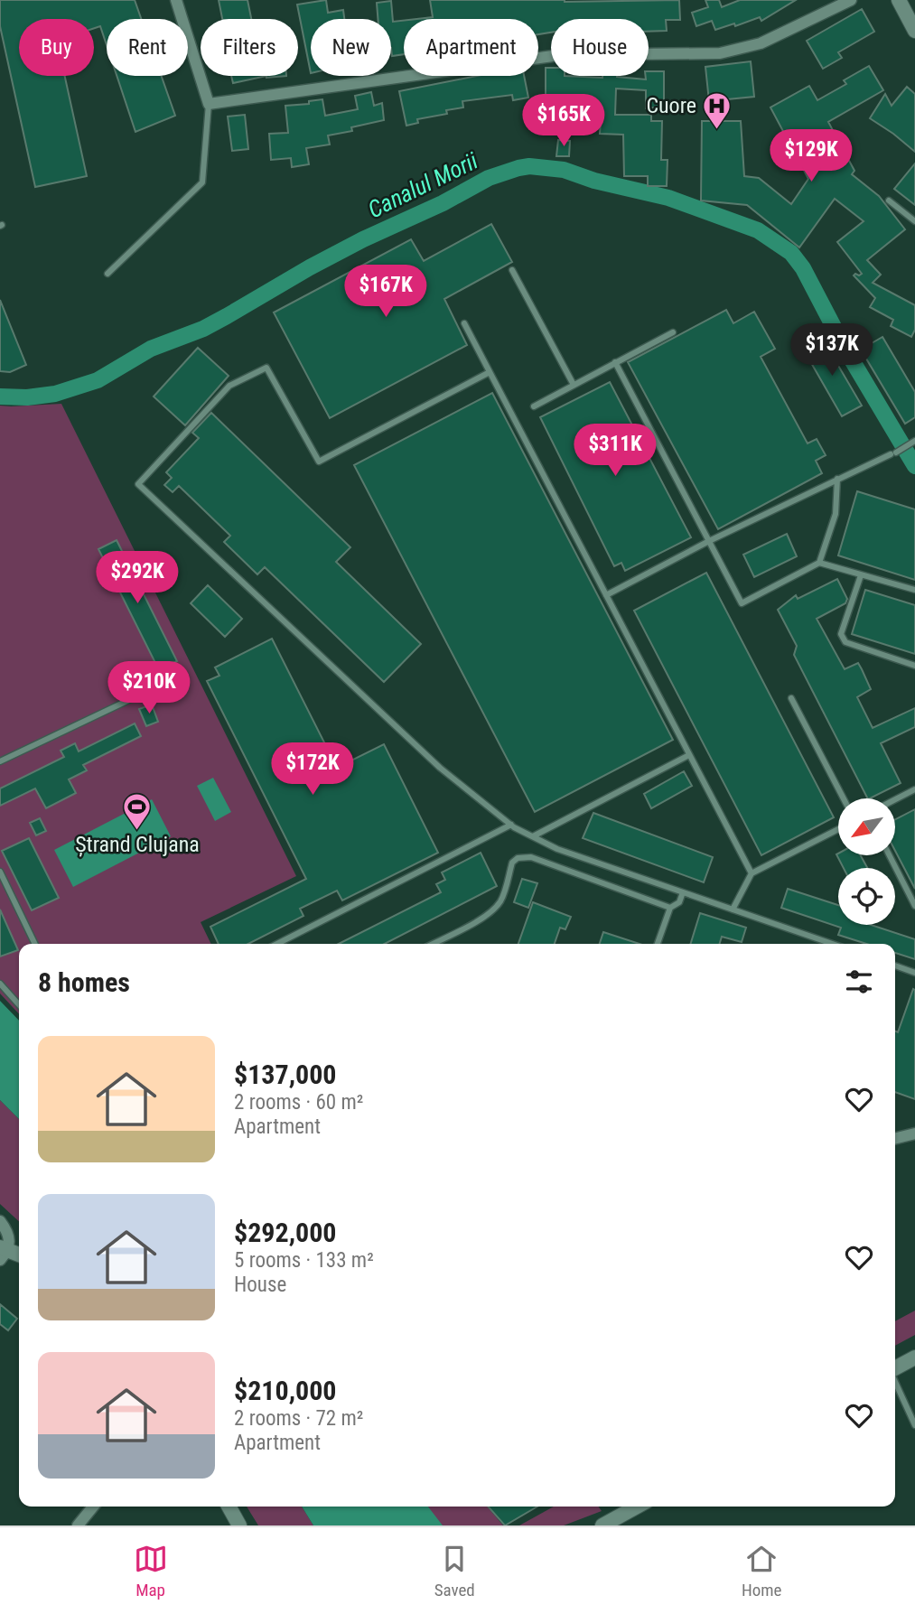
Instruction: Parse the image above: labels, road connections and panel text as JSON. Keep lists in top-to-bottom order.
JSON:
{
  "water": ["Canalul Morii"],
  "places": {
    "hospital": ["Cuore"],
    "sports": ["Ștrand Clujana"]
  },
  "north": "bottom left",
  "page": {
    "chip": [
      "Buy",
      "Rent",
      "Filters",
      "New",
      "Apartment",
      "House"
    ],
    "price": [
      "$165K",
      "$129K",
      "$167K",
      "$137K",
      "$311K",
      "$292K",
      "$210K",
      "$172K"
    ],
    "heading": "8 homes",
    "list": [
      {
        "name": "$137,000",
        "note": "2 rooms · 60 m² · Apartment"
      },
      {
        "name": "$292,000",
        "note": "5 rooms · 133 m² · House"
      },
      {
        "name": "$210,000",
        "note": "2 rooms · 72 m² · Apartment"
      }
    ],
    "tabs": ["Map", "Saved", "Home"]
  }
}
